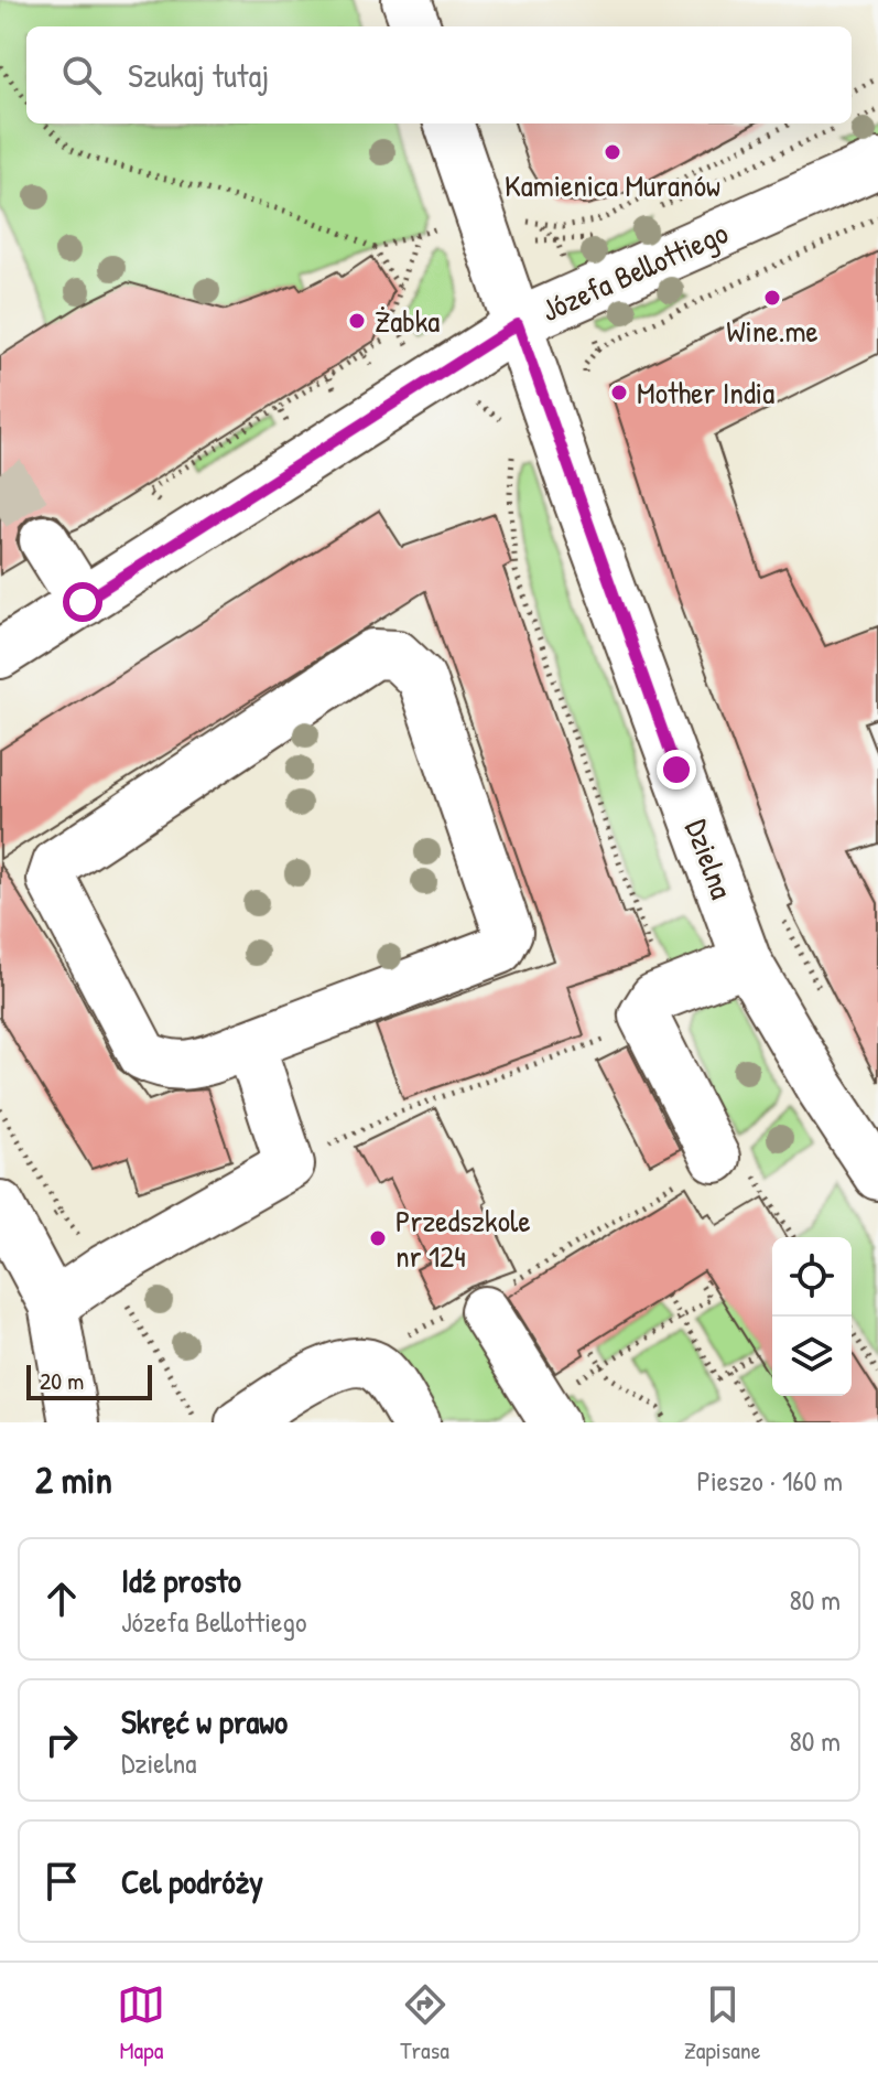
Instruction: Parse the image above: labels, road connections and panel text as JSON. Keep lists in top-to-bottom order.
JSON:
{
  "streets": {
    "street": ["Józefa Bellottiego", "Dzielna"]
  },
  "crossings": [
    ["Józefa Bellottiego", "Dzielna"]
  ],
  "places": [
    "Kamienica Muranów",
    "Wine.me",
    "Żabka",
    "Mother India",
    "Przedszkole nr 124"
  ],
  "scale_bar": "20 m",
  "page": {
    "search": "Szukaj tutaj",
    "scale": "20 m",
    "heading": ["2 min", "Pieszo · 160 m"],
    "list": [
      ["Idź prosto", "Józefa Bellottiego", "80 m"],
      ["Skręć w prawo", "Dzielna", "80 m"],
      "Cel podróży"
    ],
    "nav": ["Mapa", "Trasa", "Zapisane"]
  }
}
